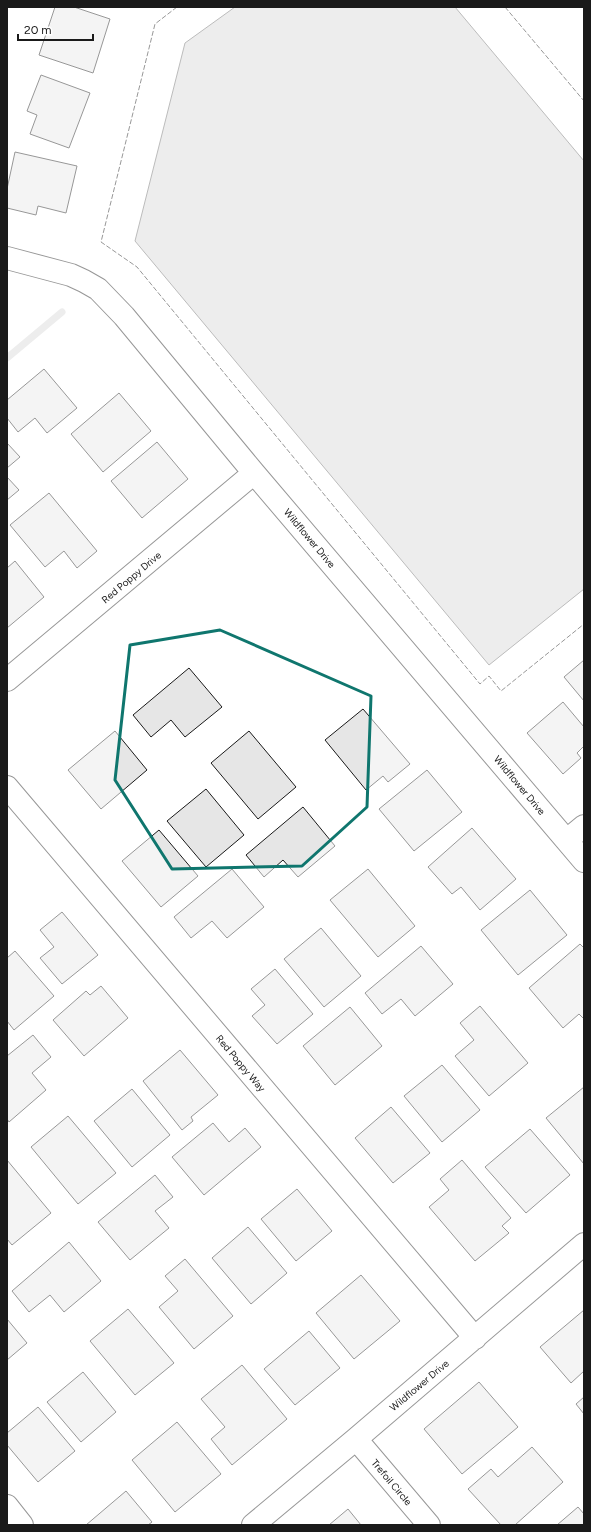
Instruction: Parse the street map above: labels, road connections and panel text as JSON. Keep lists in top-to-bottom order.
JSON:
{
  "streets": {
    "street": [
      "Wildflower Drive",
      "Red Poppy Drive",
      "Red Poppy Way",
      "Trefoil Circle"
    ]
  },
  "crossings": [
    ["Wildflower Drive", "Red Poppy Drive"],
    ["Wildflower Drive", "Red Poppy Way"],
    ["Wildflower Drive", "Trefoil Circle"]
  ],
  "scale_bar": "20 m"
}
